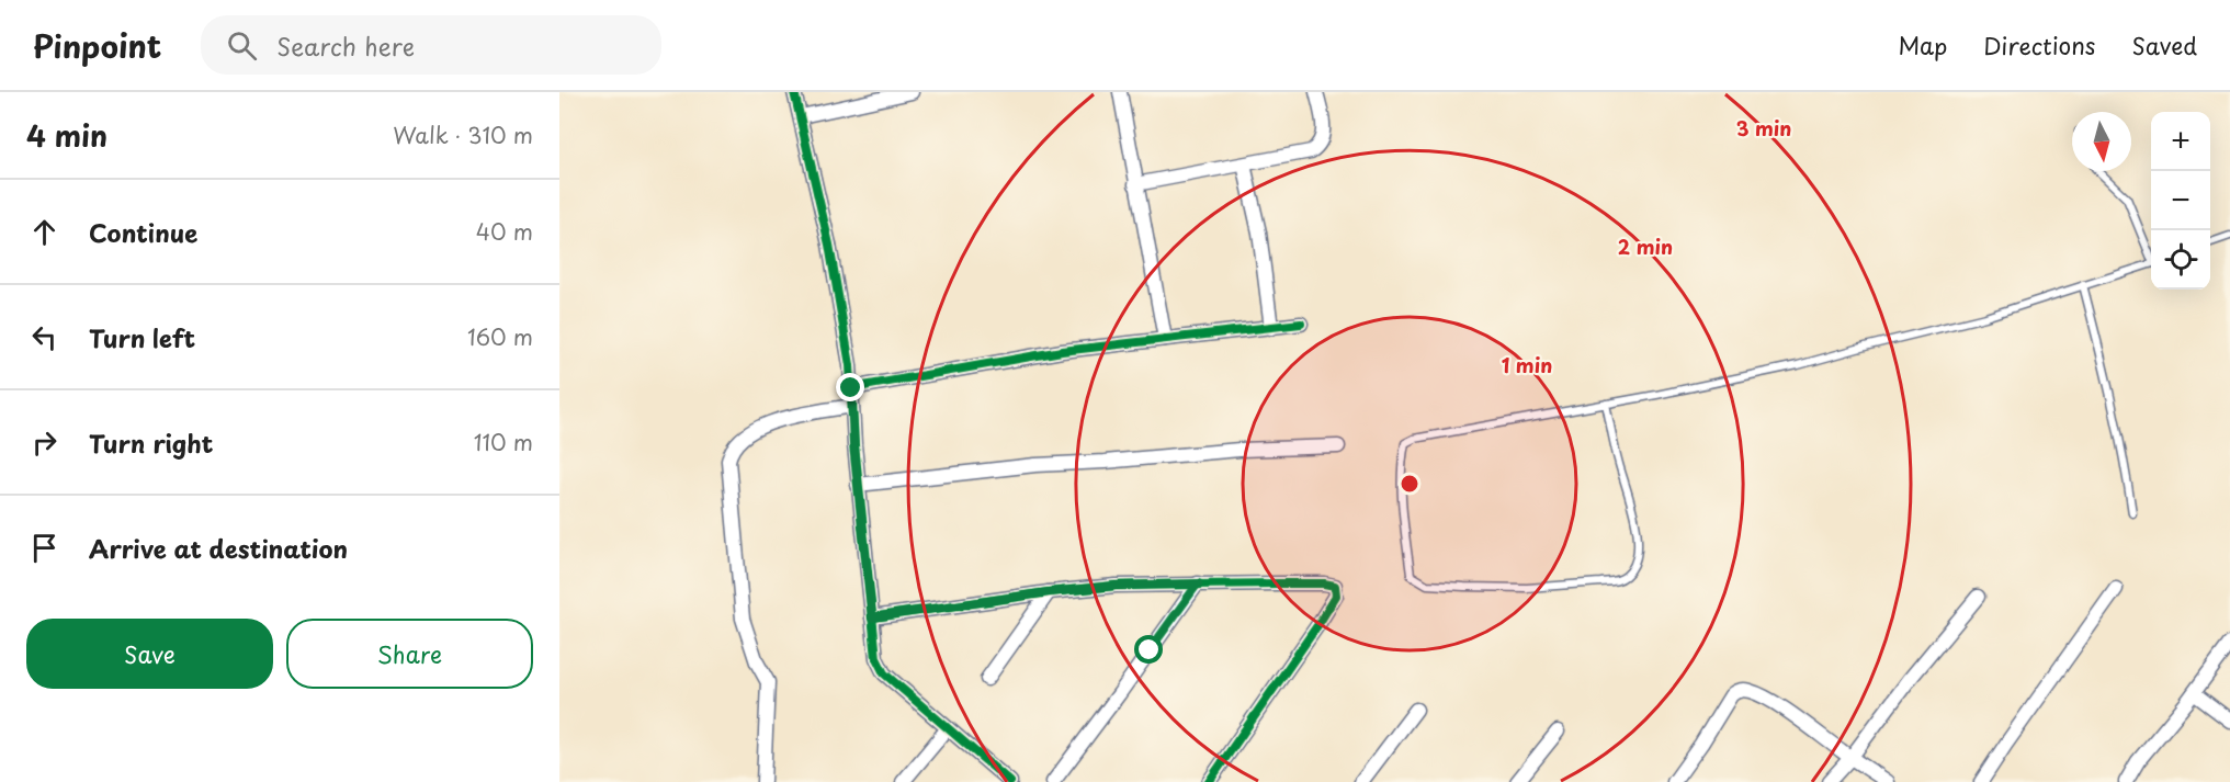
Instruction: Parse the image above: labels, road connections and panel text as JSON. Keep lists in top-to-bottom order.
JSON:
{
  "north": "bottom",
  "page": {
    "header": "Pinpoint",
    "search": "Search here",
    "nav": ["Map", "Directions", "Saved"],
    "heading": ["4 min", "Walk · 310 m"],
    "map_buttons": ["+", "−"],
    "list": [
      ["Continue", "40 m"],
      ["Turn left", "160 m"],
      ["Turn right", "110 m"],
      "Arrive at destination"
    ],
    "buttons": ["Save", "Share"]
  },
  "rings": ["3 min", "2 min", "1 min"]
}
